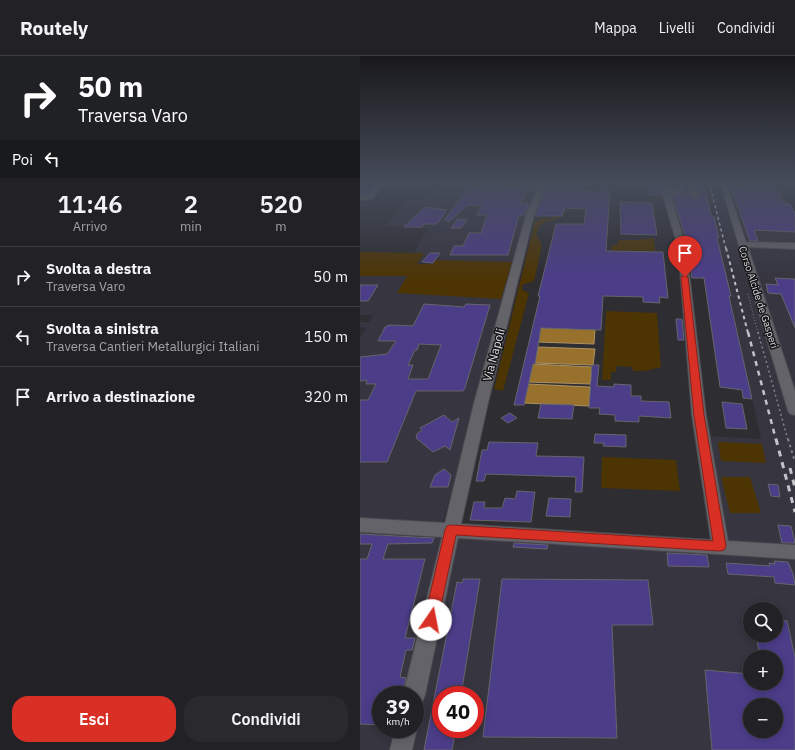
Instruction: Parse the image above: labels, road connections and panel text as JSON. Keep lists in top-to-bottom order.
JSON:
{
  "streets": {
    "street": ["Corso Alcide de Gasperi", "Via Napoli"]
  },
  "page": {
    "header": "Routely",
    "nav": ["Mappa", "Livelli", "Condividi"],
    "turn": ["50 m", "Traversa Varo"],
    "then": "Poi",
    "eta": [
      "11:46",
      "Arrivo",
      "2",
      "min",
      "520",
      "m"
    ],
    "list": [
      {
        "name": "Svolta a destra",
        "note": "Traversa Varo",
        "value": "50 m"
      },
      {
        "name": "Svolta a sinistra",
        "note": "Traversa Cantieri Metallurgici Italiani",
        "value": "150 m"
      },
      {
        "name": "Arrivo a destinazione",
        "value": "320 m"
      }
    ],
    "map_buttons": ["+", "−"],
    "speed": "39 km/h",
    "limit": "40",
    "buttons": ["Esci", "Condividi"]
  }
}
